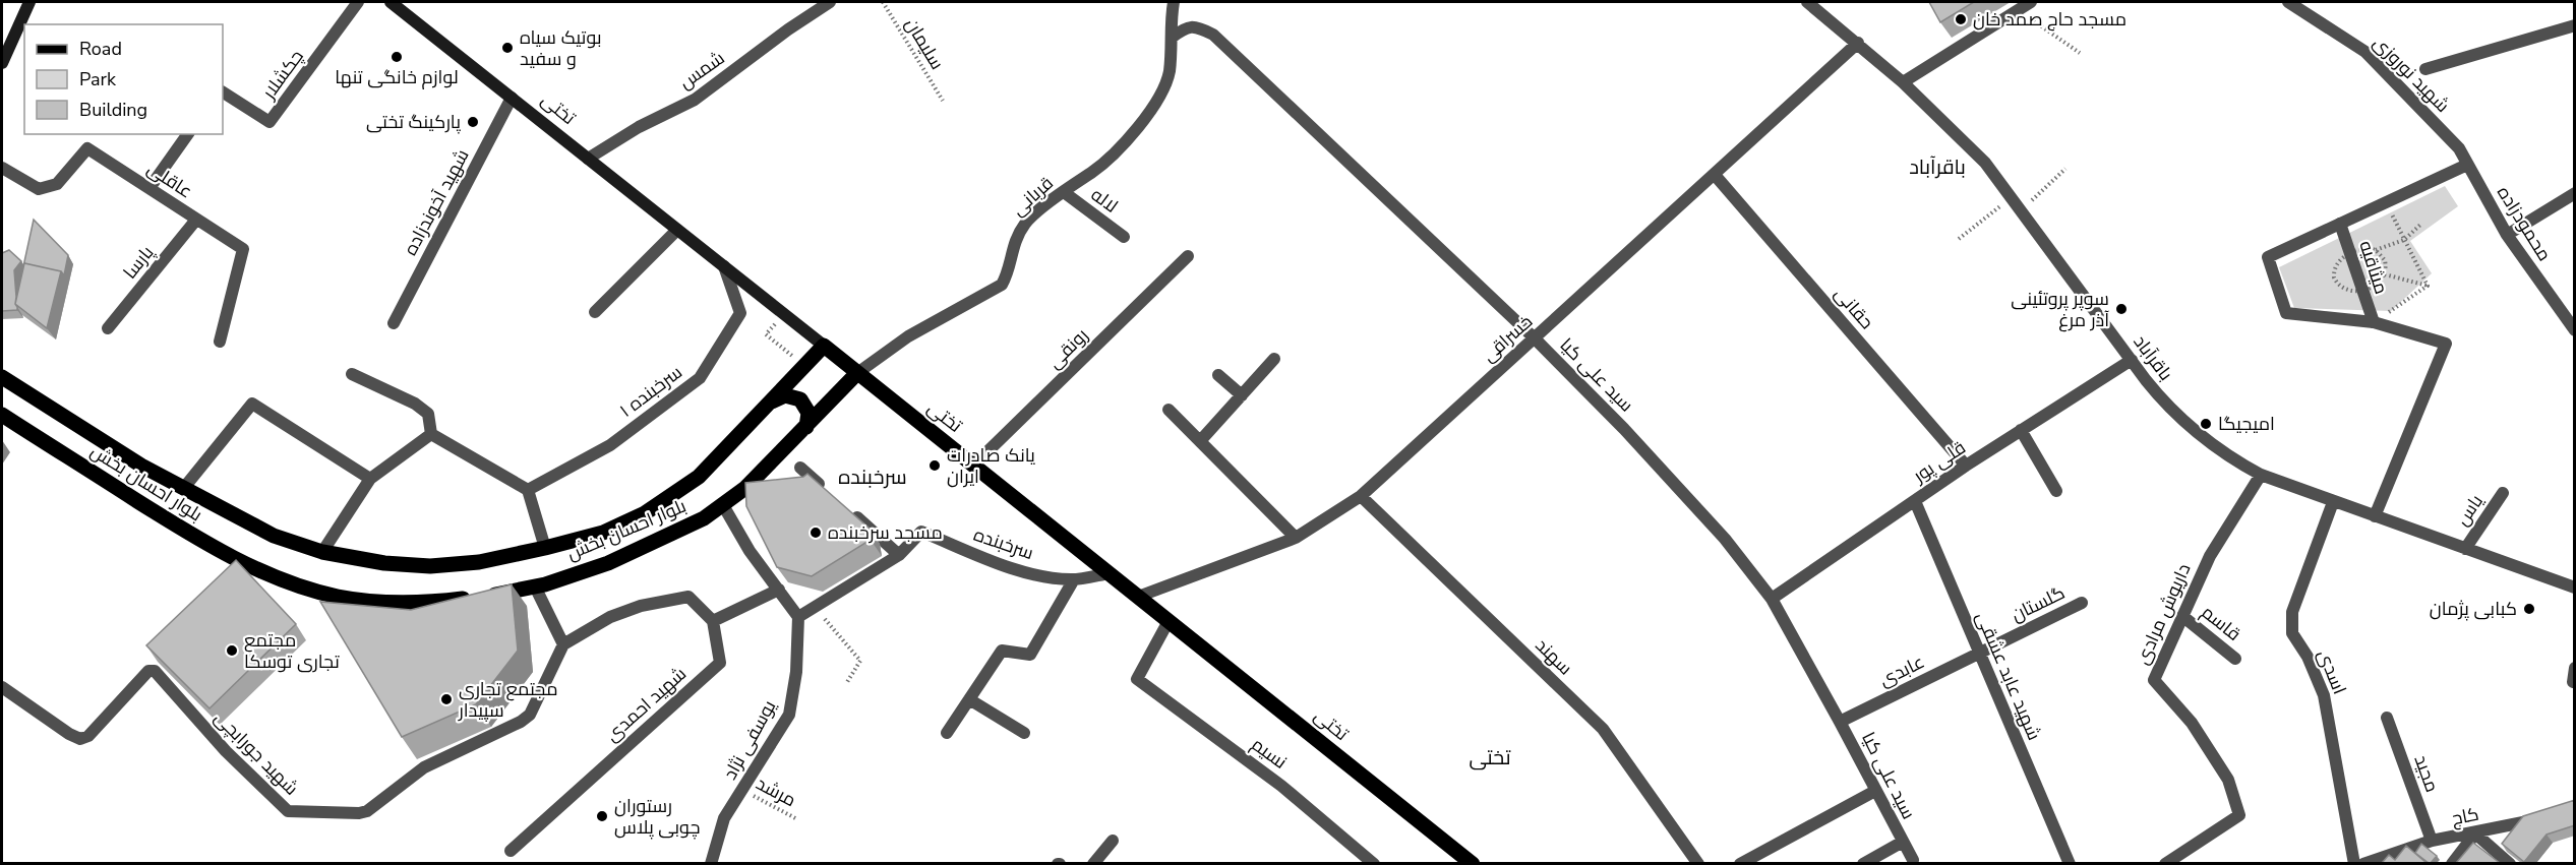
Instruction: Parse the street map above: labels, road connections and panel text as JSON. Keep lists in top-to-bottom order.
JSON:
{
  "streets": {
    "main road": ["تختی", "بلوار احسان بخش"],
    "street": [
      "شمس",
      "چکشلار",
      "شهید نوروزی",
      "عاقلی",
      "قربانی",
      "لاله",
      "شهید آخوندزاده",
      "محمودزاده",
      "پارسا",
      "میثاقیه",
      "حقانی",
      "خسراقی",
      "رونقی",
      "باقرآباد",
      "سید علی کیا",
      "سرخبنده ۱",
      "قلی پور",
      "یاس",
      "سرخبنده",
      "گلستان",
      "داریوش مرادی",
      "قاسم",
      "سهند",
      "عابدی",
      "اسدی",
      "شهید عابد عشقی",
      "شهید احمدی",
      "یوسفی نژاد",
      "شهید جورابچی",
      "نسیم",
      "مجید",
      "کاج"
    ],
    "path": ["سلیمان", "مرشد"]
  },
  "crossings": [
    ["شمس", "تختی"],
    ["شهید نوروزی", "محمودزاده"],
    ["تختی", "قربانی"],
    ["تختی", "شهید آخوندزاده"],
    ["تختی", "خسراقی"],
    ["تختی", "رونقی"],
    ["تختی", "سرخبنده ۱"],
    ["تختی", "بلوار احسان بخش"],
    ["تختی", "سرخبنده"],
    ["تختی", "نسیم"],
    ["عاقلی", "پارسا"],
    ["قربانی", "لاله"],
    ["قربانی", "سید علی کیا"],
    ["قربانی", "بلوار احسان بخش"],
    ["حقانی", "خسراقی"],
    ["حقانی", "قلی پور"],
    ["خسراقی", "باقرآباد"],
    ["خسراقی", "سید علی کیا"],
    ["خسراقی", "سهند"],
    ["باقرآباد", "قلی پور"],
    ["باقرآباد", "یاس"],
    ["باقرآباد", "داریوش مرادی"],
    ["باقرآباد", "اسدی"],
    ["سید علی کیا", "قلی پور"],
    ["سید علی کیا", "عابدی"],
    ["قلی پور", "شهید عابد عشقی"],
    ["سرخبنده", "یوسفی نژاد"],
    ["گلستان", "عابدی"],
    ["گلستان", "شهید عابد عشقی"],
    ["داریوش مرادی", "قاسم"],
    ["عابدی", "شهید عابد عشقی"],
    ["یوسفی نژاد", "مرشد"],
    ["مجید", "کاج"]
  ],
  "districts": ["باقرآباد", "سرخبنده", "تختی"],
  "places": [
    "مسجد حاج صمد خان",
    "بوتیک سیاه و سفید",
    "لوازم خانگی تنها",
    "پارکینگ تختی",
    "سوپر پروتئینی آذر مرغ",
    "امیجیگا",
    "یانک صادرات ایران",
    "مسجد سرخبنده",
    "کبابی پژمان",
    "مجتمع تجاری توسکا",
    "مجتمع تجاری سپیدار",
    "رستوران چوبی پلاس"
  ],
  "legend": ["Road", "Park", "Building"]
}
